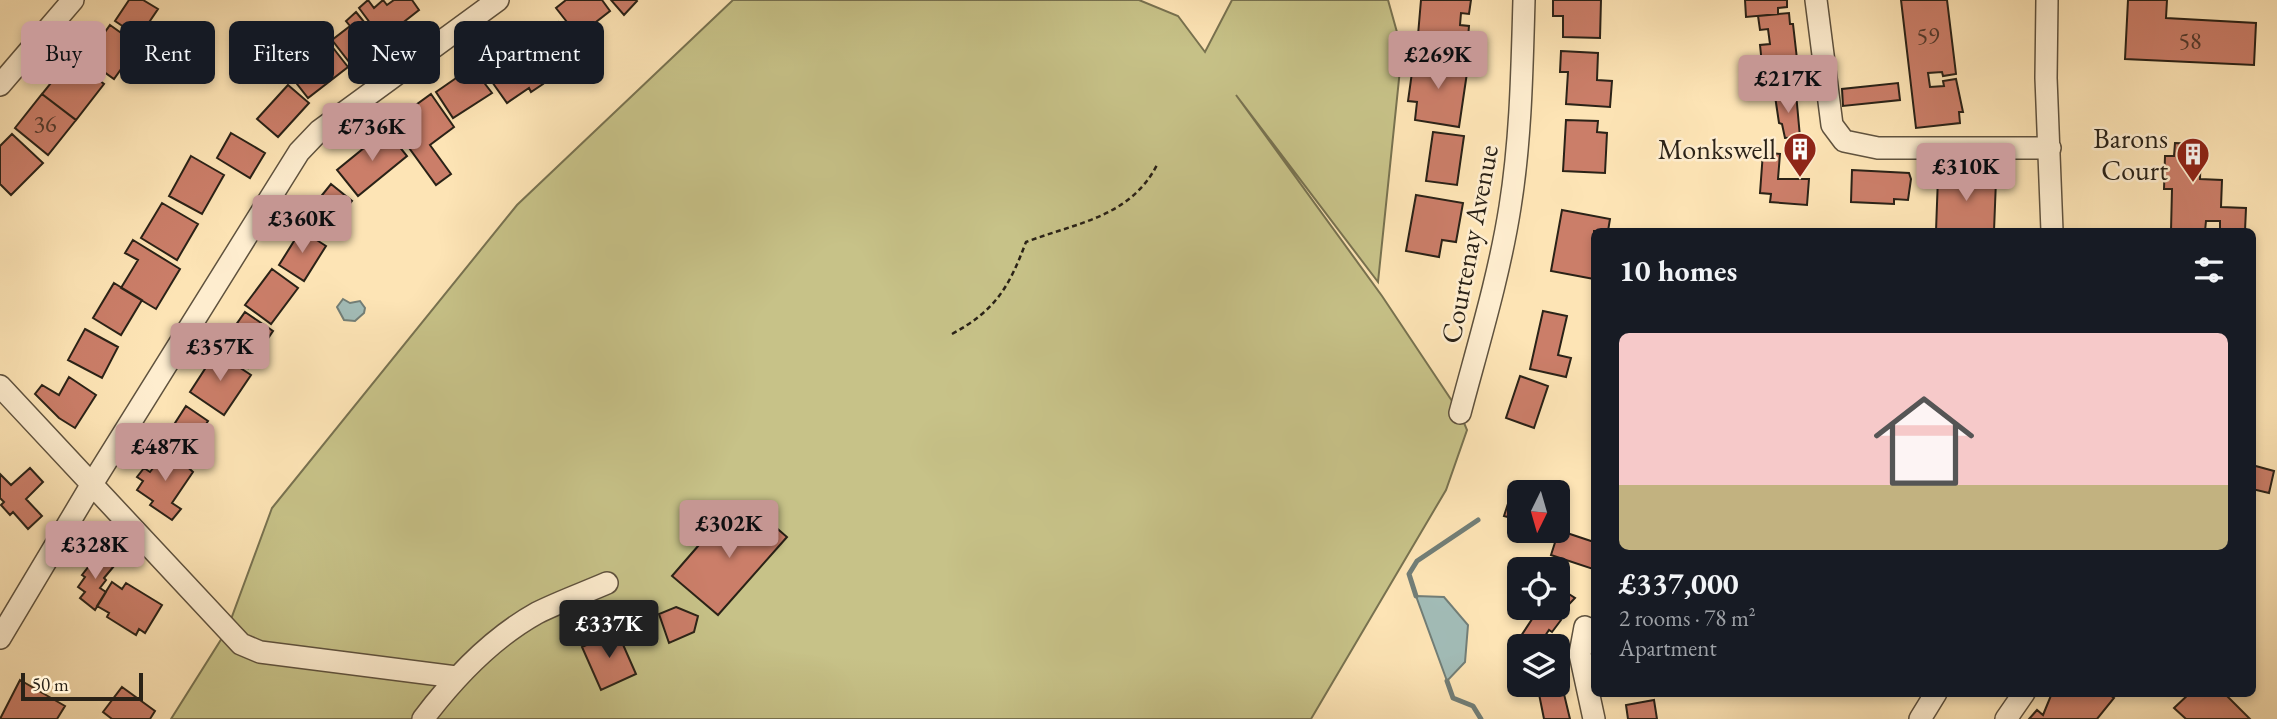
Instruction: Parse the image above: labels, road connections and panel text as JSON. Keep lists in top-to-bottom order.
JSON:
{
  "streets": {
    "street": ["Courtenay Avenue"]
  },
  "places": {
    "building": ["Monkswell", "Barons Court"]
  },
  "house_numbers": ["59", "58", "36"],
  "scale_bar": "50 m",
  "north": "bottom",
  "page": {
    "chip": [
      "Buy",
      "Rent",
      "Filters",
      "New",
      "Apartment"
    ],
    "price": [
      "£269K",
      "£217K",
      "£736K",
      "£310K",
      "£360K",
      "£357K",
      "£487K",
      "£302K",
      "£328K",
      "£337K"
    ],
    "heading": "10 homes",
    "list": [
      {
        "name": "£337,000",
        "note": "2 rooms · 78 m² · Apartment"
      }
    ],
    "scale": "50 m"
  }
}
